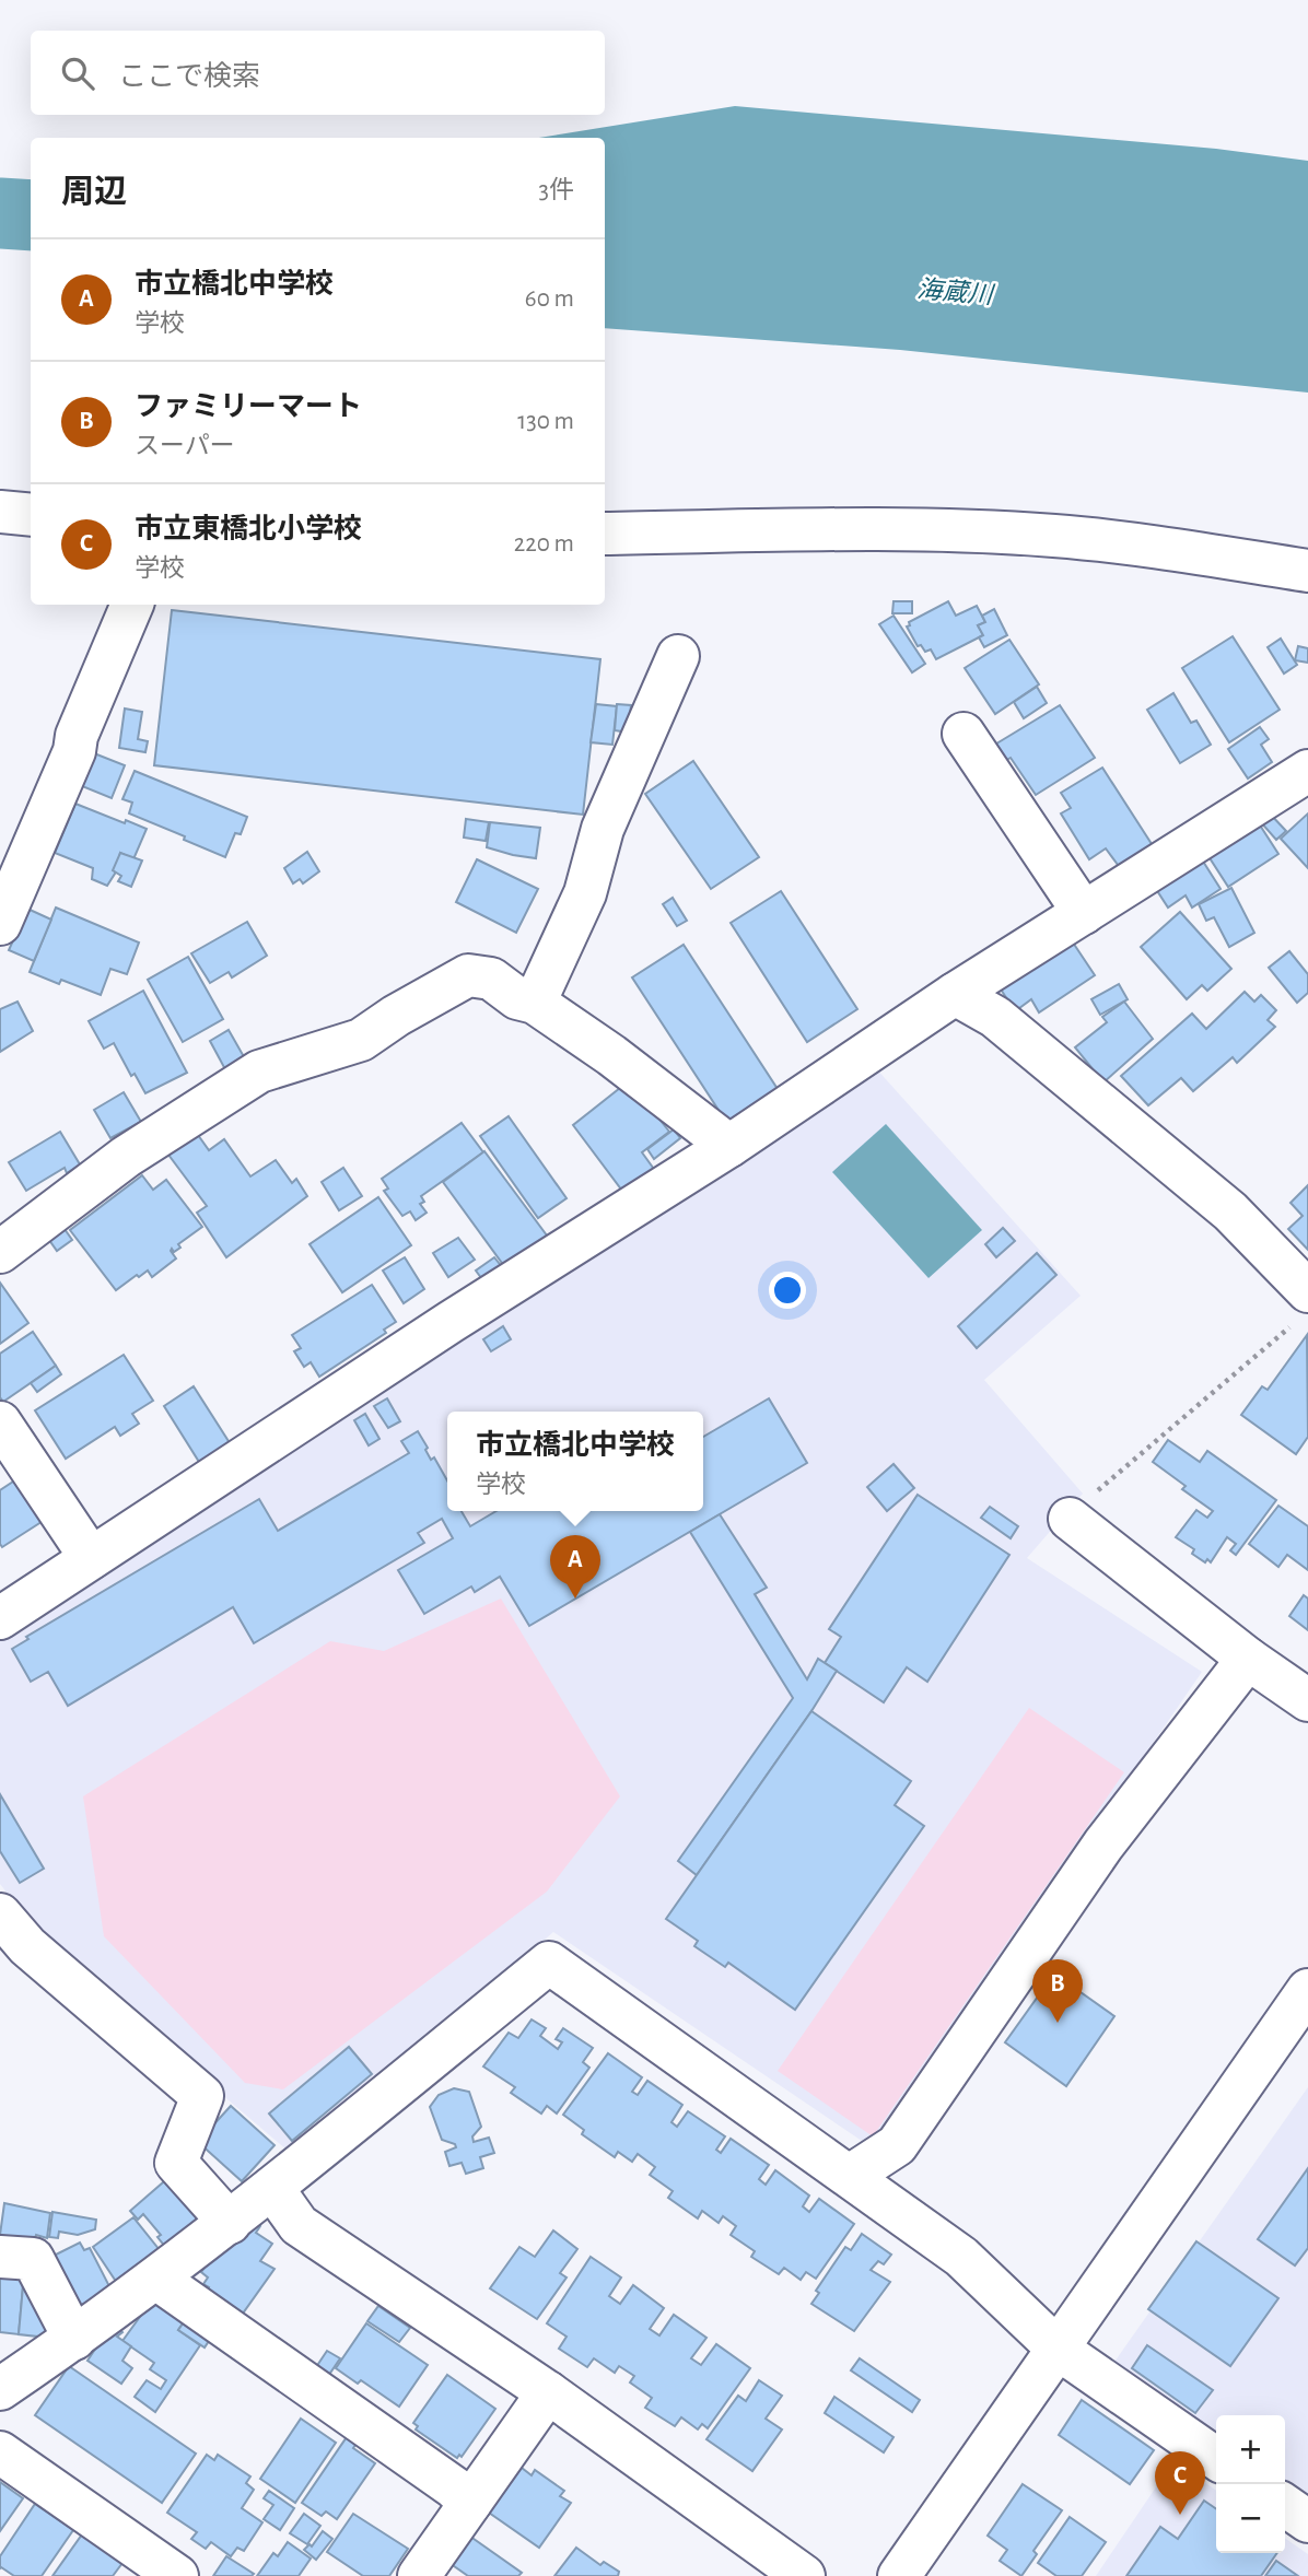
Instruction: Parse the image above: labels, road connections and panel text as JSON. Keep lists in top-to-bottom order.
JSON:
{
  "water": ["海蔵川"],
  "page": {
    "search": "ここで検索",
    "heading": ["周辺", "3件"],
    "list": [
      {
        "mark": "A",
        "name": "市立橋北中学校",
        "note": "学校",
        "value": "60 m"
      },
      {
        "mark": "B",
        "name": "ファミリーマート",
        "note": "スーパー",
        "value": "130 m"
      },
      {
        "mark": "C",
        "name": "市立東橋北小学校",
        "note": "学校",
        "value": "220 m"
      }
    ],
    "popup": ["市立橋北中学校", "学校"],
    "pins": ["A", "B", "C"],
    "map_buttons": ["+", "−"]
  }
}
